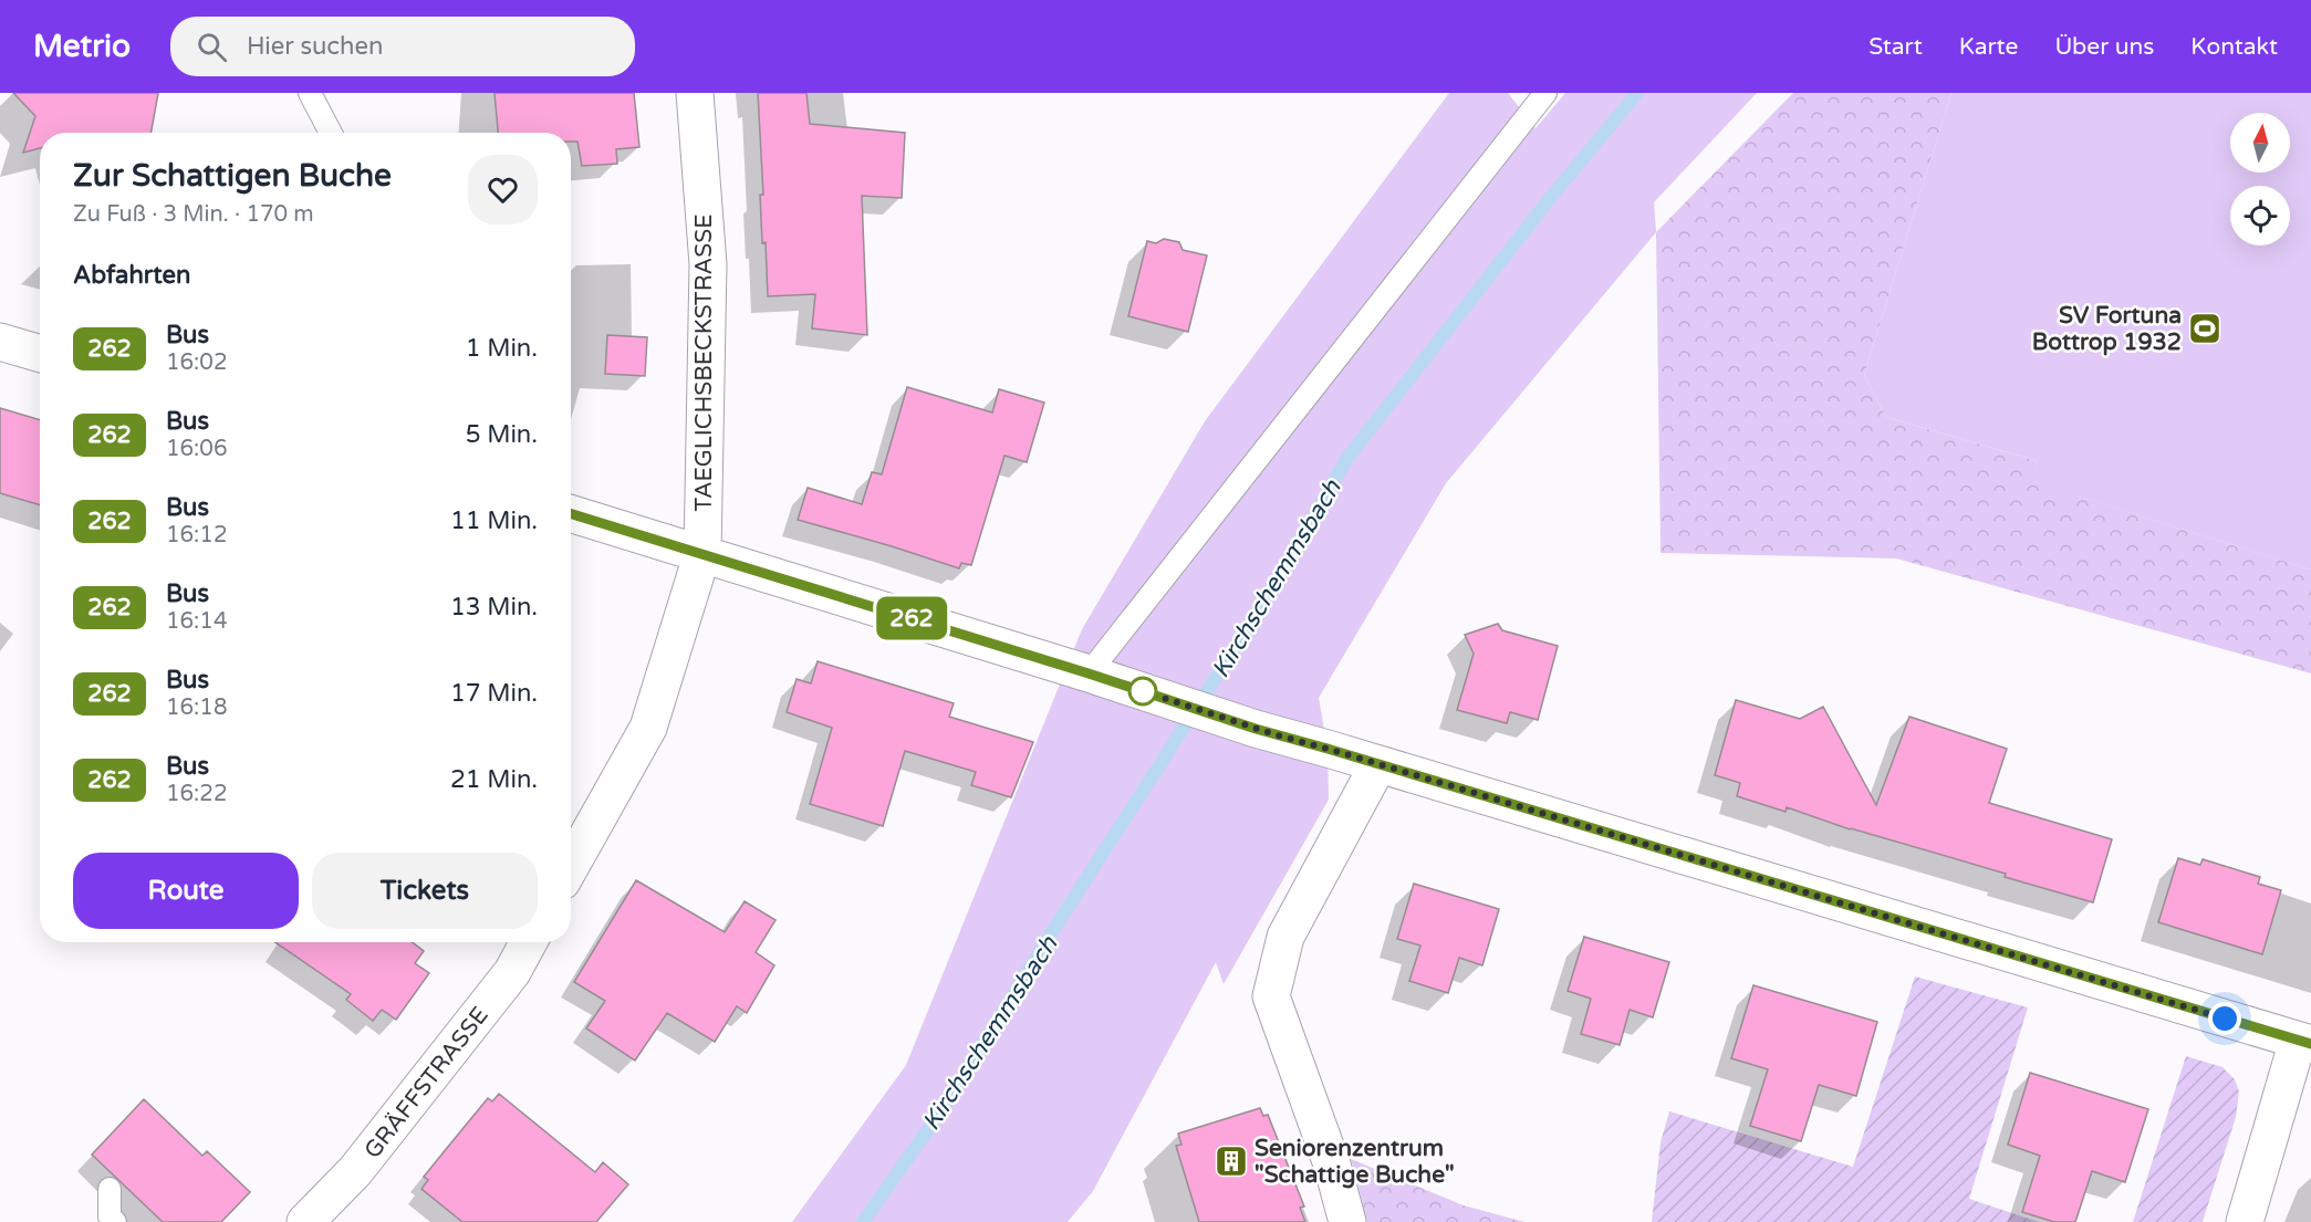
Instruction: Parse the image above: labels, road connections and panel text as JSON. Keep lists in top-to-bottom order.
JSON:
{
  "streets": {
    "street": ["TAEGLICHSBECKSTRASSE", "GRÄFFSTRASSE"]
  },
  "water": ["Kirchschemmsbach"],
  "places": {
    "sports": ["SV Fortuna Bottrop 1932"],
    "building": ["Seniorenzentrum \"Schattige Buche\""]
  },
  "lines": ["bus line 262"],
  "north": "top",
  "page": {
    "header": "Metrio",
    "search": "Hier suchen",
    "nav": [
      "Start",
      "Karte",
      "Über uns",
      "Kontakt"
    ],
    "on_map": "262",
    "heading": [
      ["Zur Schattigen Buche", "Zu Fuß · 3 Min. · 170 m"],
      "Abfahrten"
    ],
    "list": [
      {
        "mark": "262",
        "name": "Bus",
        "note": "16:02",
        "value": "1 Min."
      },
      {
        "mark": "262",
        "name": "Bus",
        "note": "16:06",
        "value": "5 Min."
      },
      {
        "mark": "262",
        "name": "Bus",
        "note": "16:12",
        "value": "11 Min."
      },
      {
        "mark": "262",
        "name": "Bus",
        "note": "16:14",
        "value": "13 Min."
      },
      {
        "mark": "262",
        "name": "Bus",
        "note": "16:18",
        "value": "17 Min."
      },
      {
        "mark": "262",
        "name": "Bus",
        "note": "16:22",
        "value": "21 Min."
      }
    ],
    "buttons": ["Route", "Tickets"]
  }
}
